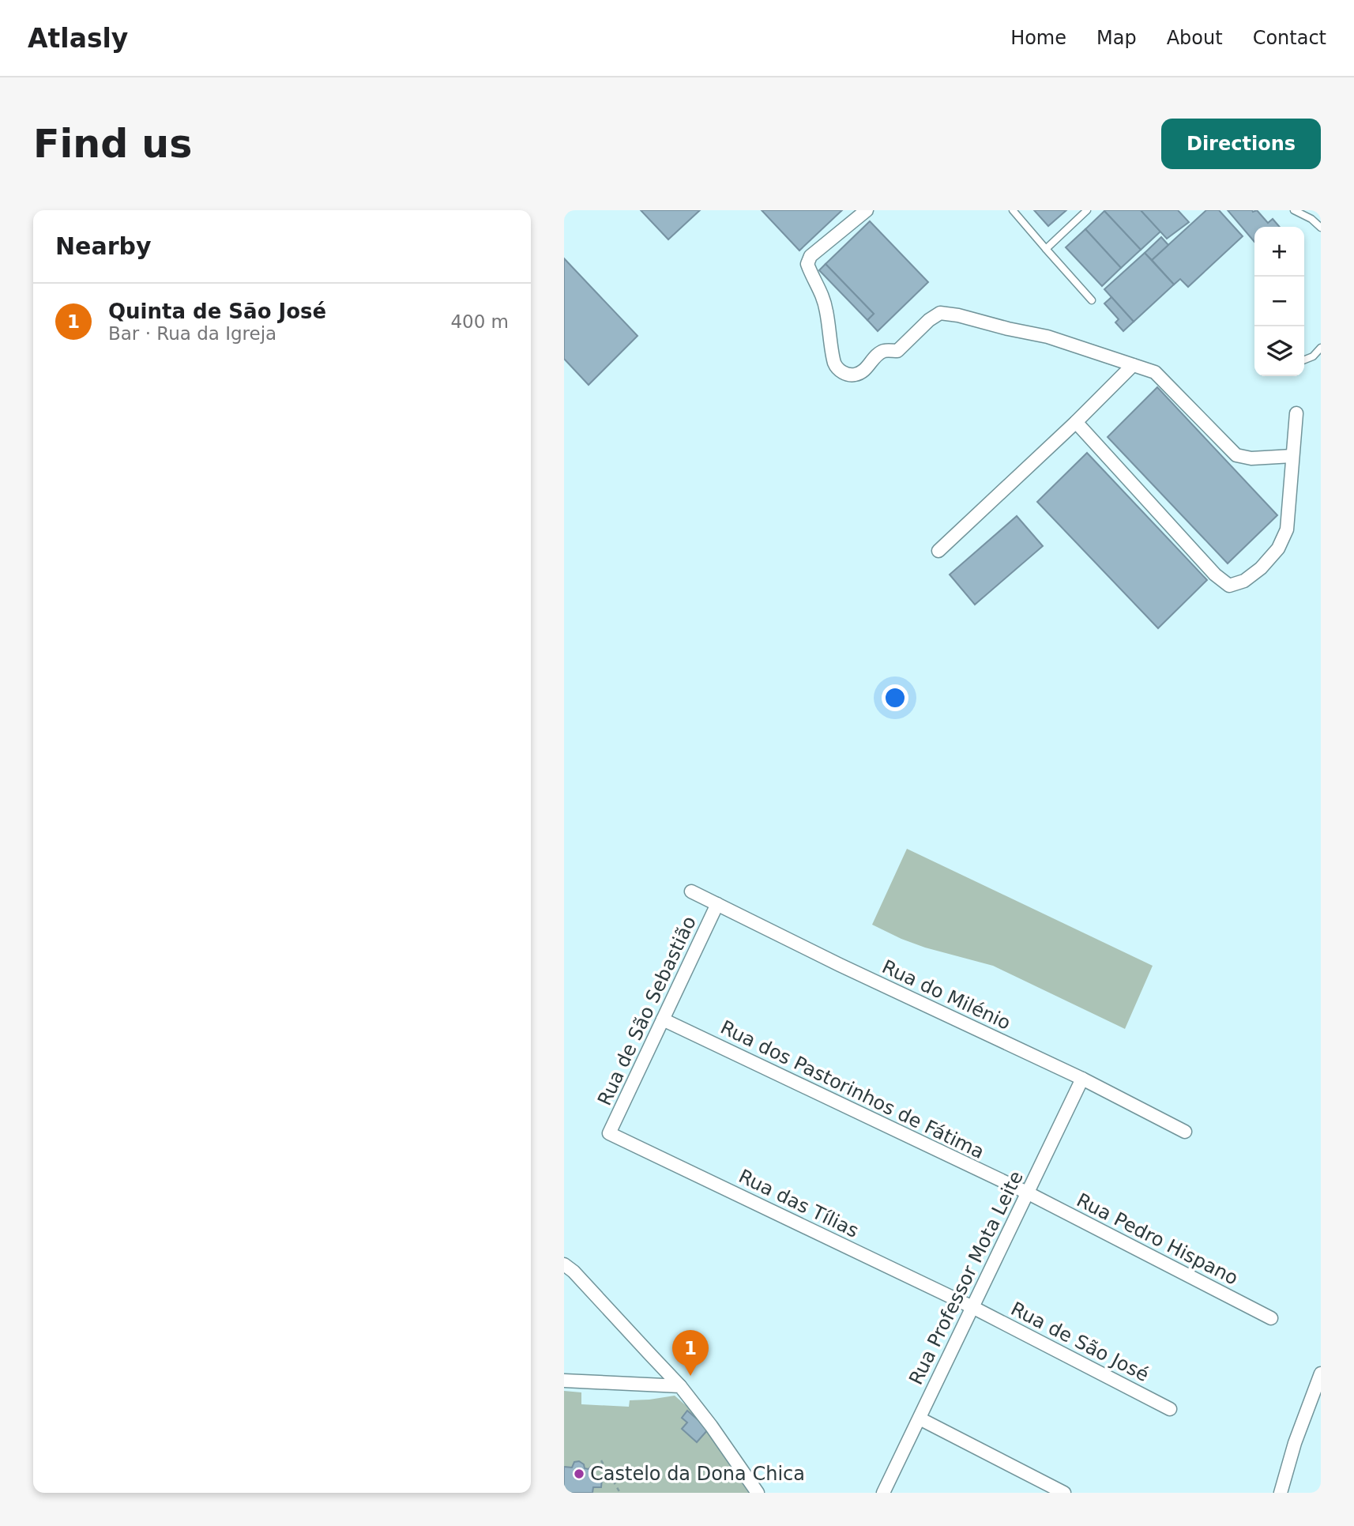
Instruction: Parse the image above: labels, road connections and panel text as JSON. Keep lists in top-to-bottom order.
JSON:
{
  "streets": {
    "street": [
      "Rua do Milénio",
      "Rua de São Sebastião",
      "Rua dos Pastorinhos de Fátima",
      "Rua das Tílias",
      "Rua Pedro Hispano",
      "Rua Professor Mota Leite",
      "Rua de São José"
    ]
  },
  "crossings": [
    ["Rua do Milénio", "Rua de São Sebastião"],
    ["Rua do Milénio", "Rua Professor Mota Leite"],
    ["Rua de São Sebastião", "Rua dos Pastorinhos de Fátima"],
    ["Rua de São Sebastião", "Rua das Tílias"],
    ["Rua dos Pastorinhos de Fátima", "Rua Pedro Hispano"],
    ["Rua dos Pastorinhos de Fátima", "Rua Professor Mota Leite"],
    ["Rua das Tílias", "Rua Professor Mota Leite"],
    ["Rua das Tílias", "Rua de São José"],
    ["Rua Pedro Hispano", "Rua Professor Mota Leite"],
    ["Rua Professor Mota Leite", "Rua de São José"]
  ],
  "places": ["Castelo da Dona Chica"],
  "page": {
    "header": "Atlasly",
    "nav": [
      "Home",
      "Map",
      "About",
      "Contact"
    ],
    "buttons": "Directions",
    "title": "Find us",
    "heading": "Nearby",
    "map_buttons": ["+", "−"],
    "list": [
      {
        "mark": "1",
        "name": "Quinta de São José",
        "note": "Bar · Rua da Igreja",
        "value": "400 m"
      }
    ],
    "pins": "1"
  }
}
